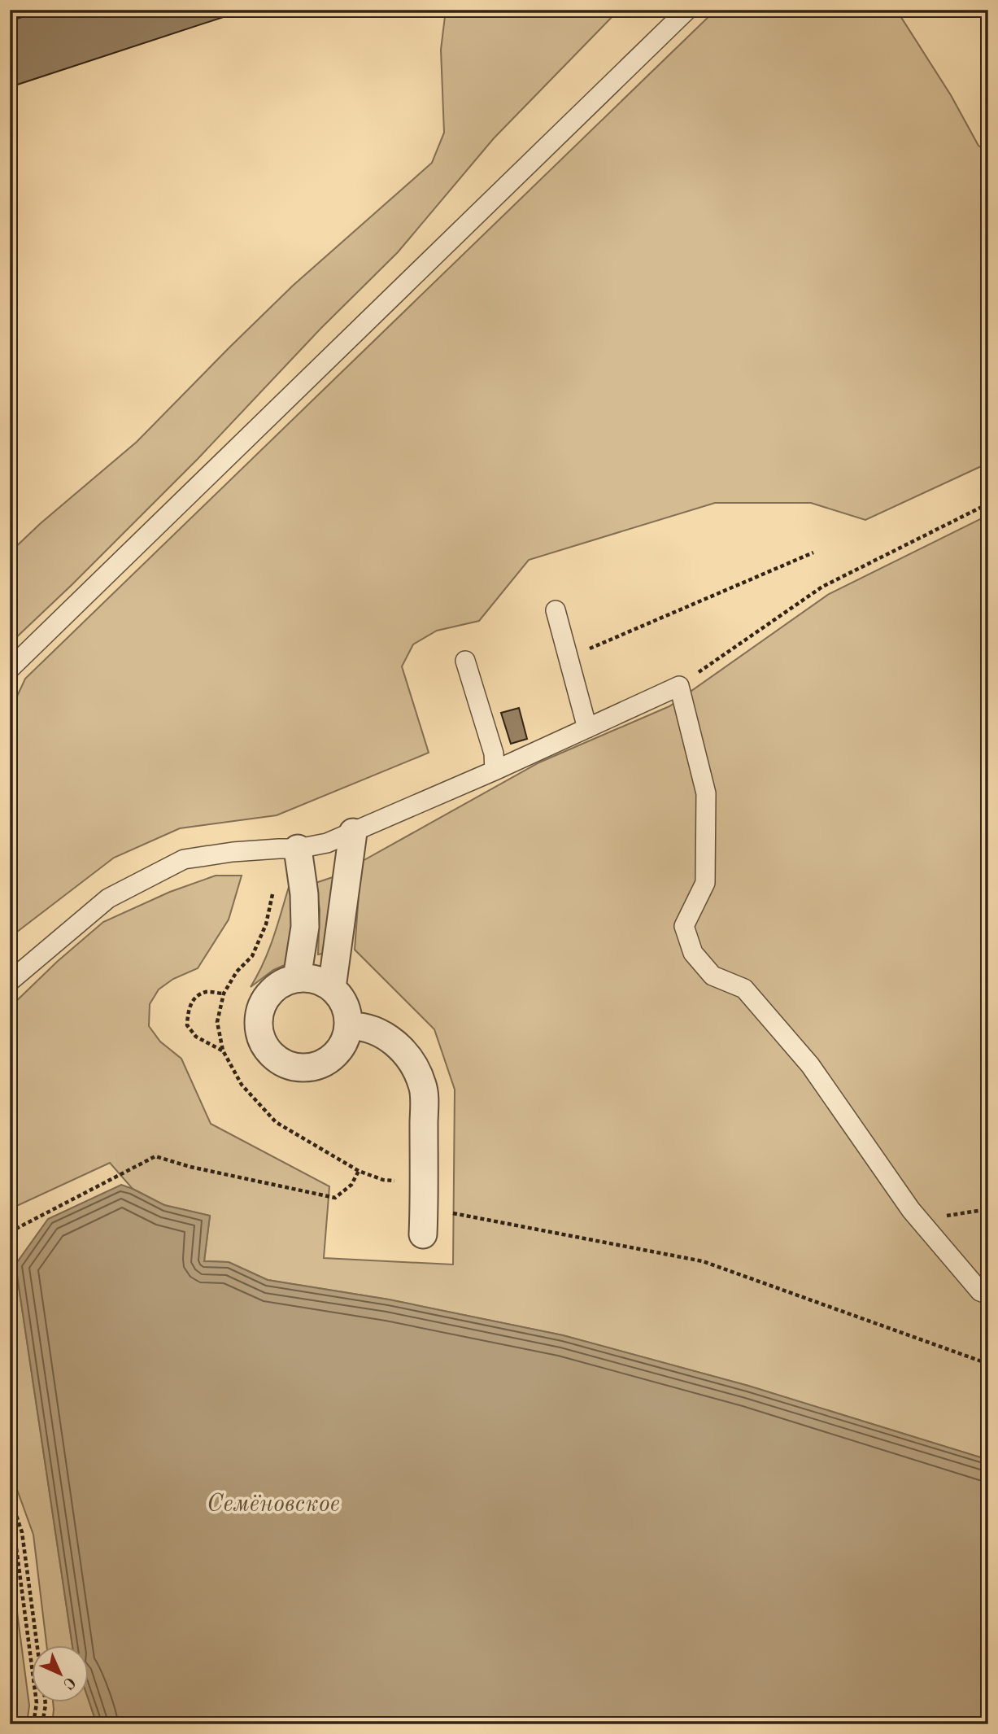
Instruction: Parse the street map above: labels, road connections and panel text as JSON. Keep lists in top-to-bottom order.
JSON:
{
  "water": ["Семёновское"],
  "north": "bottom right"
}
